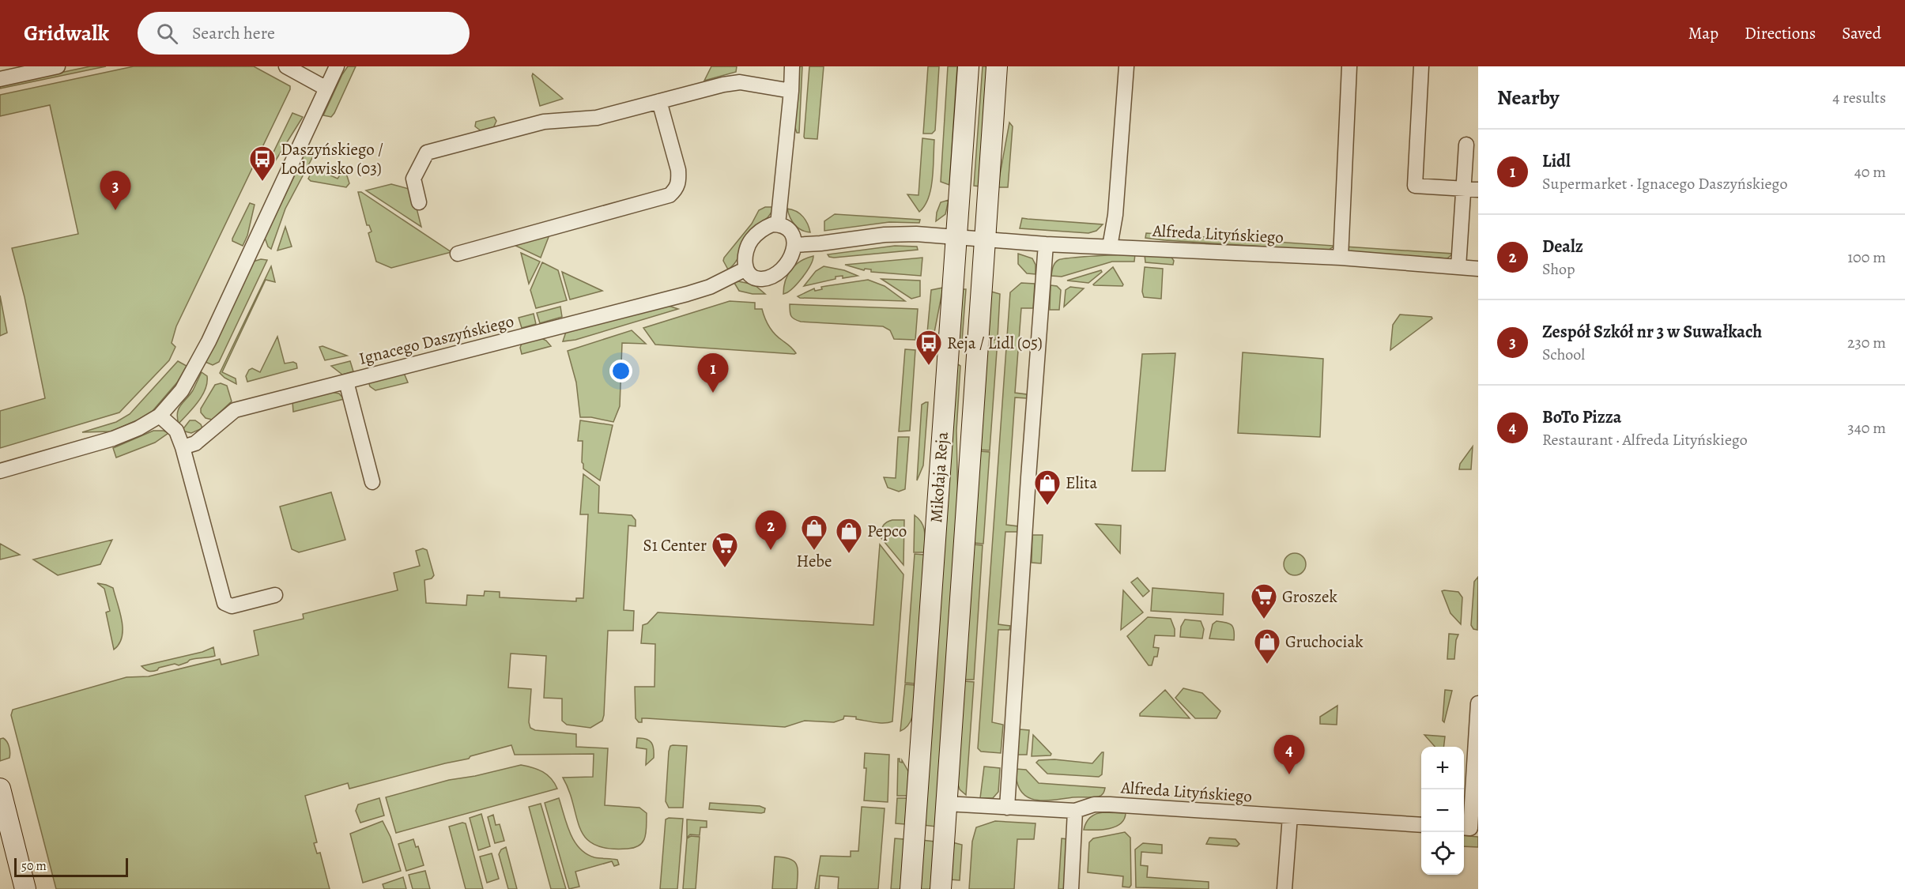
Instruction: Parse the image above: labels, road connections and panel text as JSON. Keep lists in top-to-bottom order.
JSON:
{
  "streets": {
    "street": ["Alfreda Lityńskiego", "Ignacego Daszyńskiego", "Mikołaja Reja"]
  },
  "crossings": [
    ["Alfreda Lityńskiego", "Ignacego Daszyńskiego"],
    ["Alfreda Lityńskiego", "Mikołaja Reja"]
  ],
  "places": {
    "bus stop": ["Daszyńskiego / Lodowisko (03)", "Reja / Lidl (05)"],
    "shop": [
      "Elita",
      "Hebe",
      "Pepco",
      "Gruchociak"
    ],
    "supermarket": ["S1 Center", "Groszek"]
  },
  "scale_bar": "50 m",
  "page": {
    "header": "Gridwalk",
    "search": "Search here",
    "nav": ["Map", "Directions", "Saved"],
    "heading": ["Nearby", "4 results"],
    "list": [
      {
        "mark": "1",
        "name": "Lidl",
        "note": "Supermarket · Ignacego Daszyńskiego",
        "value": "40 m"
      },
      {
        "mark": "2",
        "name": "Dealz",
        "note": "Shop",
        "value": "100 m"
      },
      {
        "mark": "3",
        "name": "Zespół Szkół nr 3 w Suwałkach",
        "note": "School",
        "value": "230 m"
      },
      {
        "mark": "4",
        "name": "BoTo Pizza",
        "note": "Restaurant · Alfreda Lityńskiego",
        "value": "340 m"
      }
    ],
    "pins": [
      "3",
      "1",
      "2",
      "4"
    ],
    "map_buttons": ["+", "−"],
    "scale": "50 m"
  }
}
